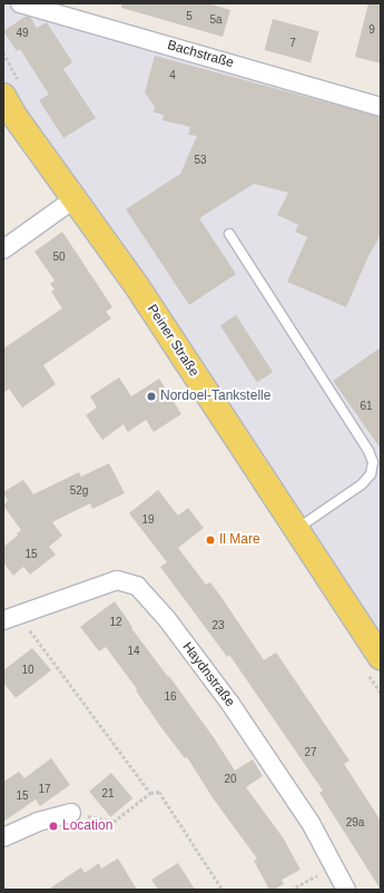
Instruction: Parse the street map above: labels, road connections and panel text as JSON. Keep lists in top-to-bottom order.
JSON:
{
  "streets": {
    "main road": ["Peiner Straße"],
    "street": ["Bachstraße", "Haydnstraße"]
  },
  "places": ["Nordoel-Tankstelle", "Il Mare", "Location"],
  "house_numbers": [
    "5",
    "5a",
    "9",
    "49",
    "7",
    "4",
    "53",
    "50",
    "61",
    "52g",
    "19",
    "15",
    "12",
    "23",
    "14",
    "10",
    "16",
    "27",
    "20",
    "17",
    "21",
    "15",
    "29a"
  ]
}
